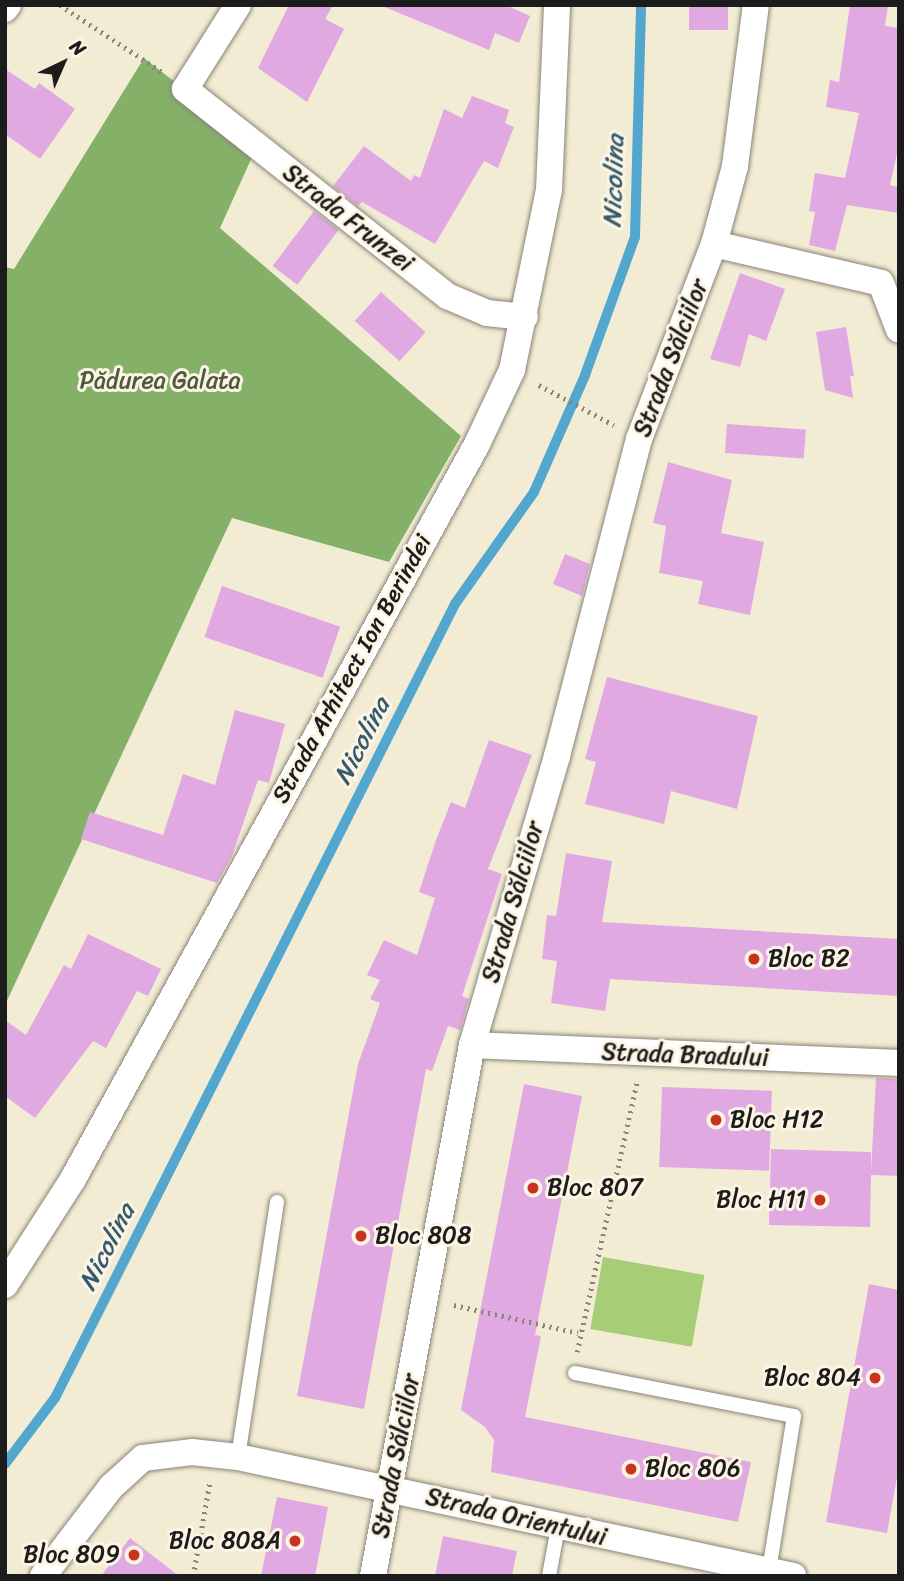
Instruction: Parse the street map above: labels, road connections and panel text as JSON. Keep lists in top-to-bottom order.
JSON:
{
  "streets": {
    "street": [
      "Strada Frunzei",
      "Strada Sălciilor",
      "Strada Arhitect Ion Berindei",
      "Strada Bradului",
      "Strada Orientului"
    ]
  },
  "crossings": [
    ["Strada Frunzei", "Strada Arhitect Ion Berindei"],
    ["Strada Sălciilor", "Strada Bradului"],
    ["Strada Sălciilor", "Strada Orientului"]
  ],
  "water": ["Nicolina"],
  "parks": ["Pădurea Galata"],
  "places": [
    "Bloc B2",
    "Bloc H12",
    "Bloc 807",
    "Bloc H11",
    "Bloc 808",
    "Bloc 804",
    "Bloc 806",
    "Bloc 808A",
    "Bloc 809"
  ],
  "north": "top right"
}
